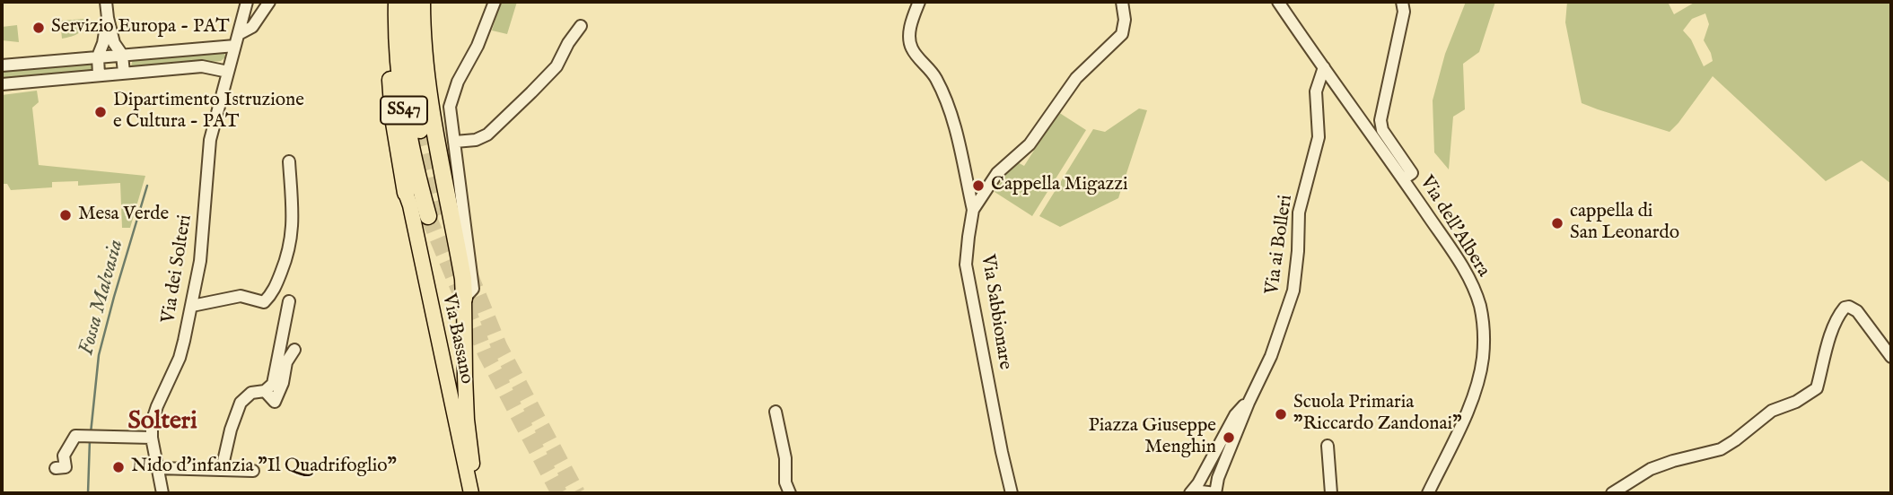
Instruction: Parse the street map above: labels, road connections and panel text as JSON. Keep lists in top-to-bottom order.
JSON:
{
  "streets": {
    "highway": ["SS47"],
    "main road": ["Via Bassano"],
    "street": [
      "Via dell'Albera",
      "Via ai Bolleri",
      "Via dei Solteri",
      "Via Sabbionare"
    ]
  },
  "crossings": [
    ["Via dell'Albera", "Via ai Bolleri"]
  ],
  "districts": ["Solteri"],
  "water": ["Fossa Malvasia"],
  "places": [
    "Servizio Europa - PAT",
    "Dipartimento Istruzione e Cultura - PAT",
    "Cappella Migazzi",
    "Mesa Verde",
    "cappella di San Leonardo",
    "Scuola Primaria \"Riccardo Zandonai\"",
    "Piazza Giuseppe Menghin",
    "Nido d'infanzia \"Il Quadrifoglio\""
  ]
}
